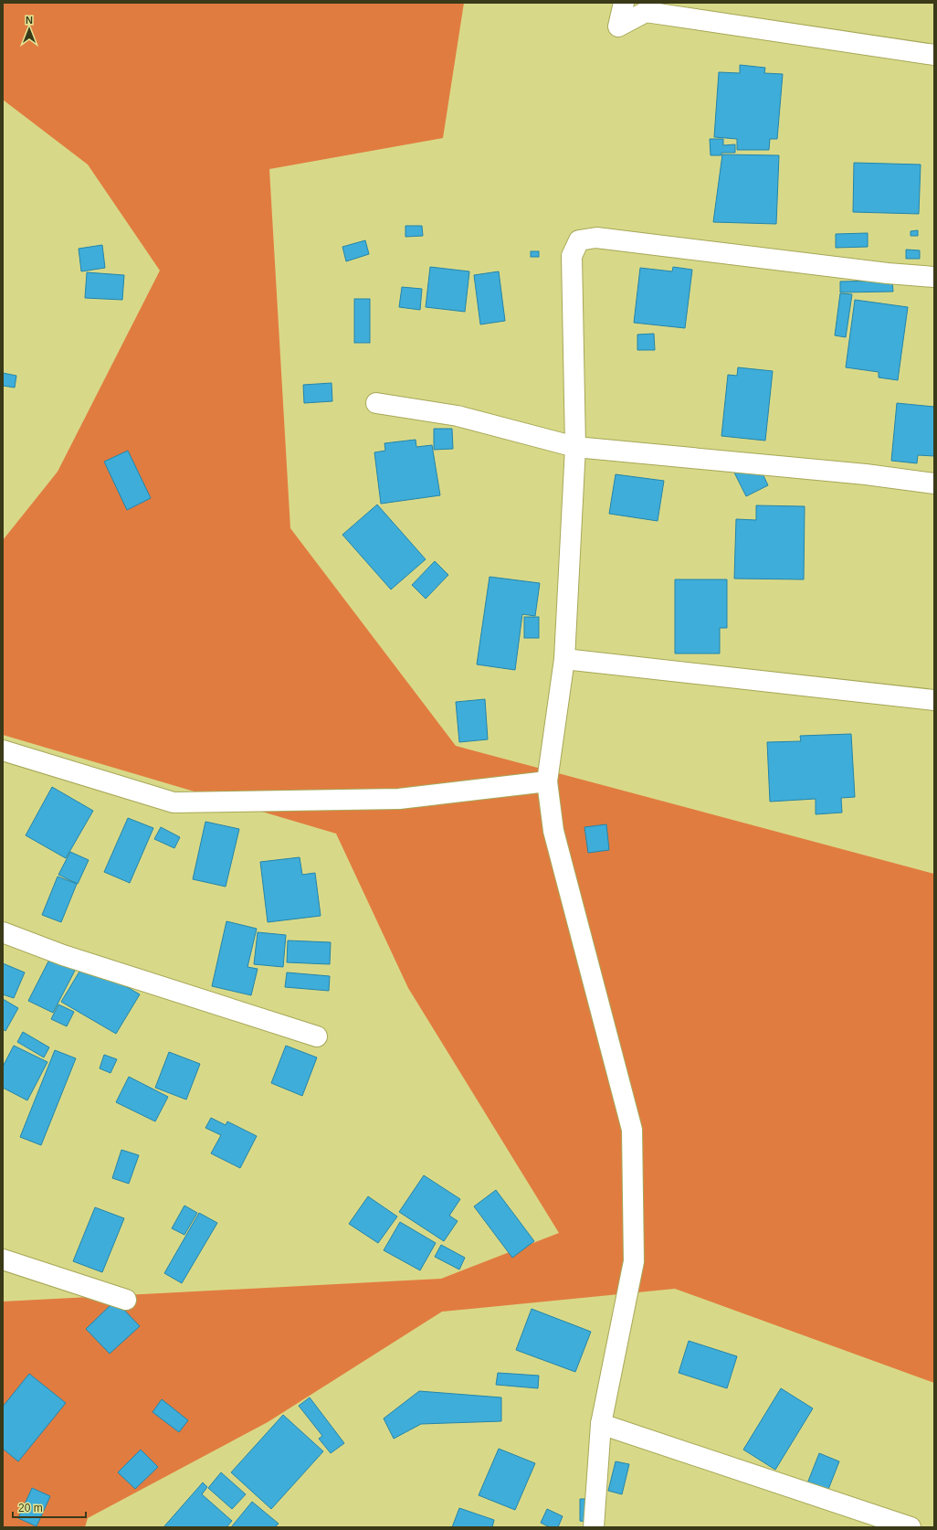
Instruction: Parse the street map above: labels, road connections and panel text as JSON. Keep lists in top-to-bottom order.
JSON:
{
  "scale_bar": "20 m",
  "north": "top"
}
